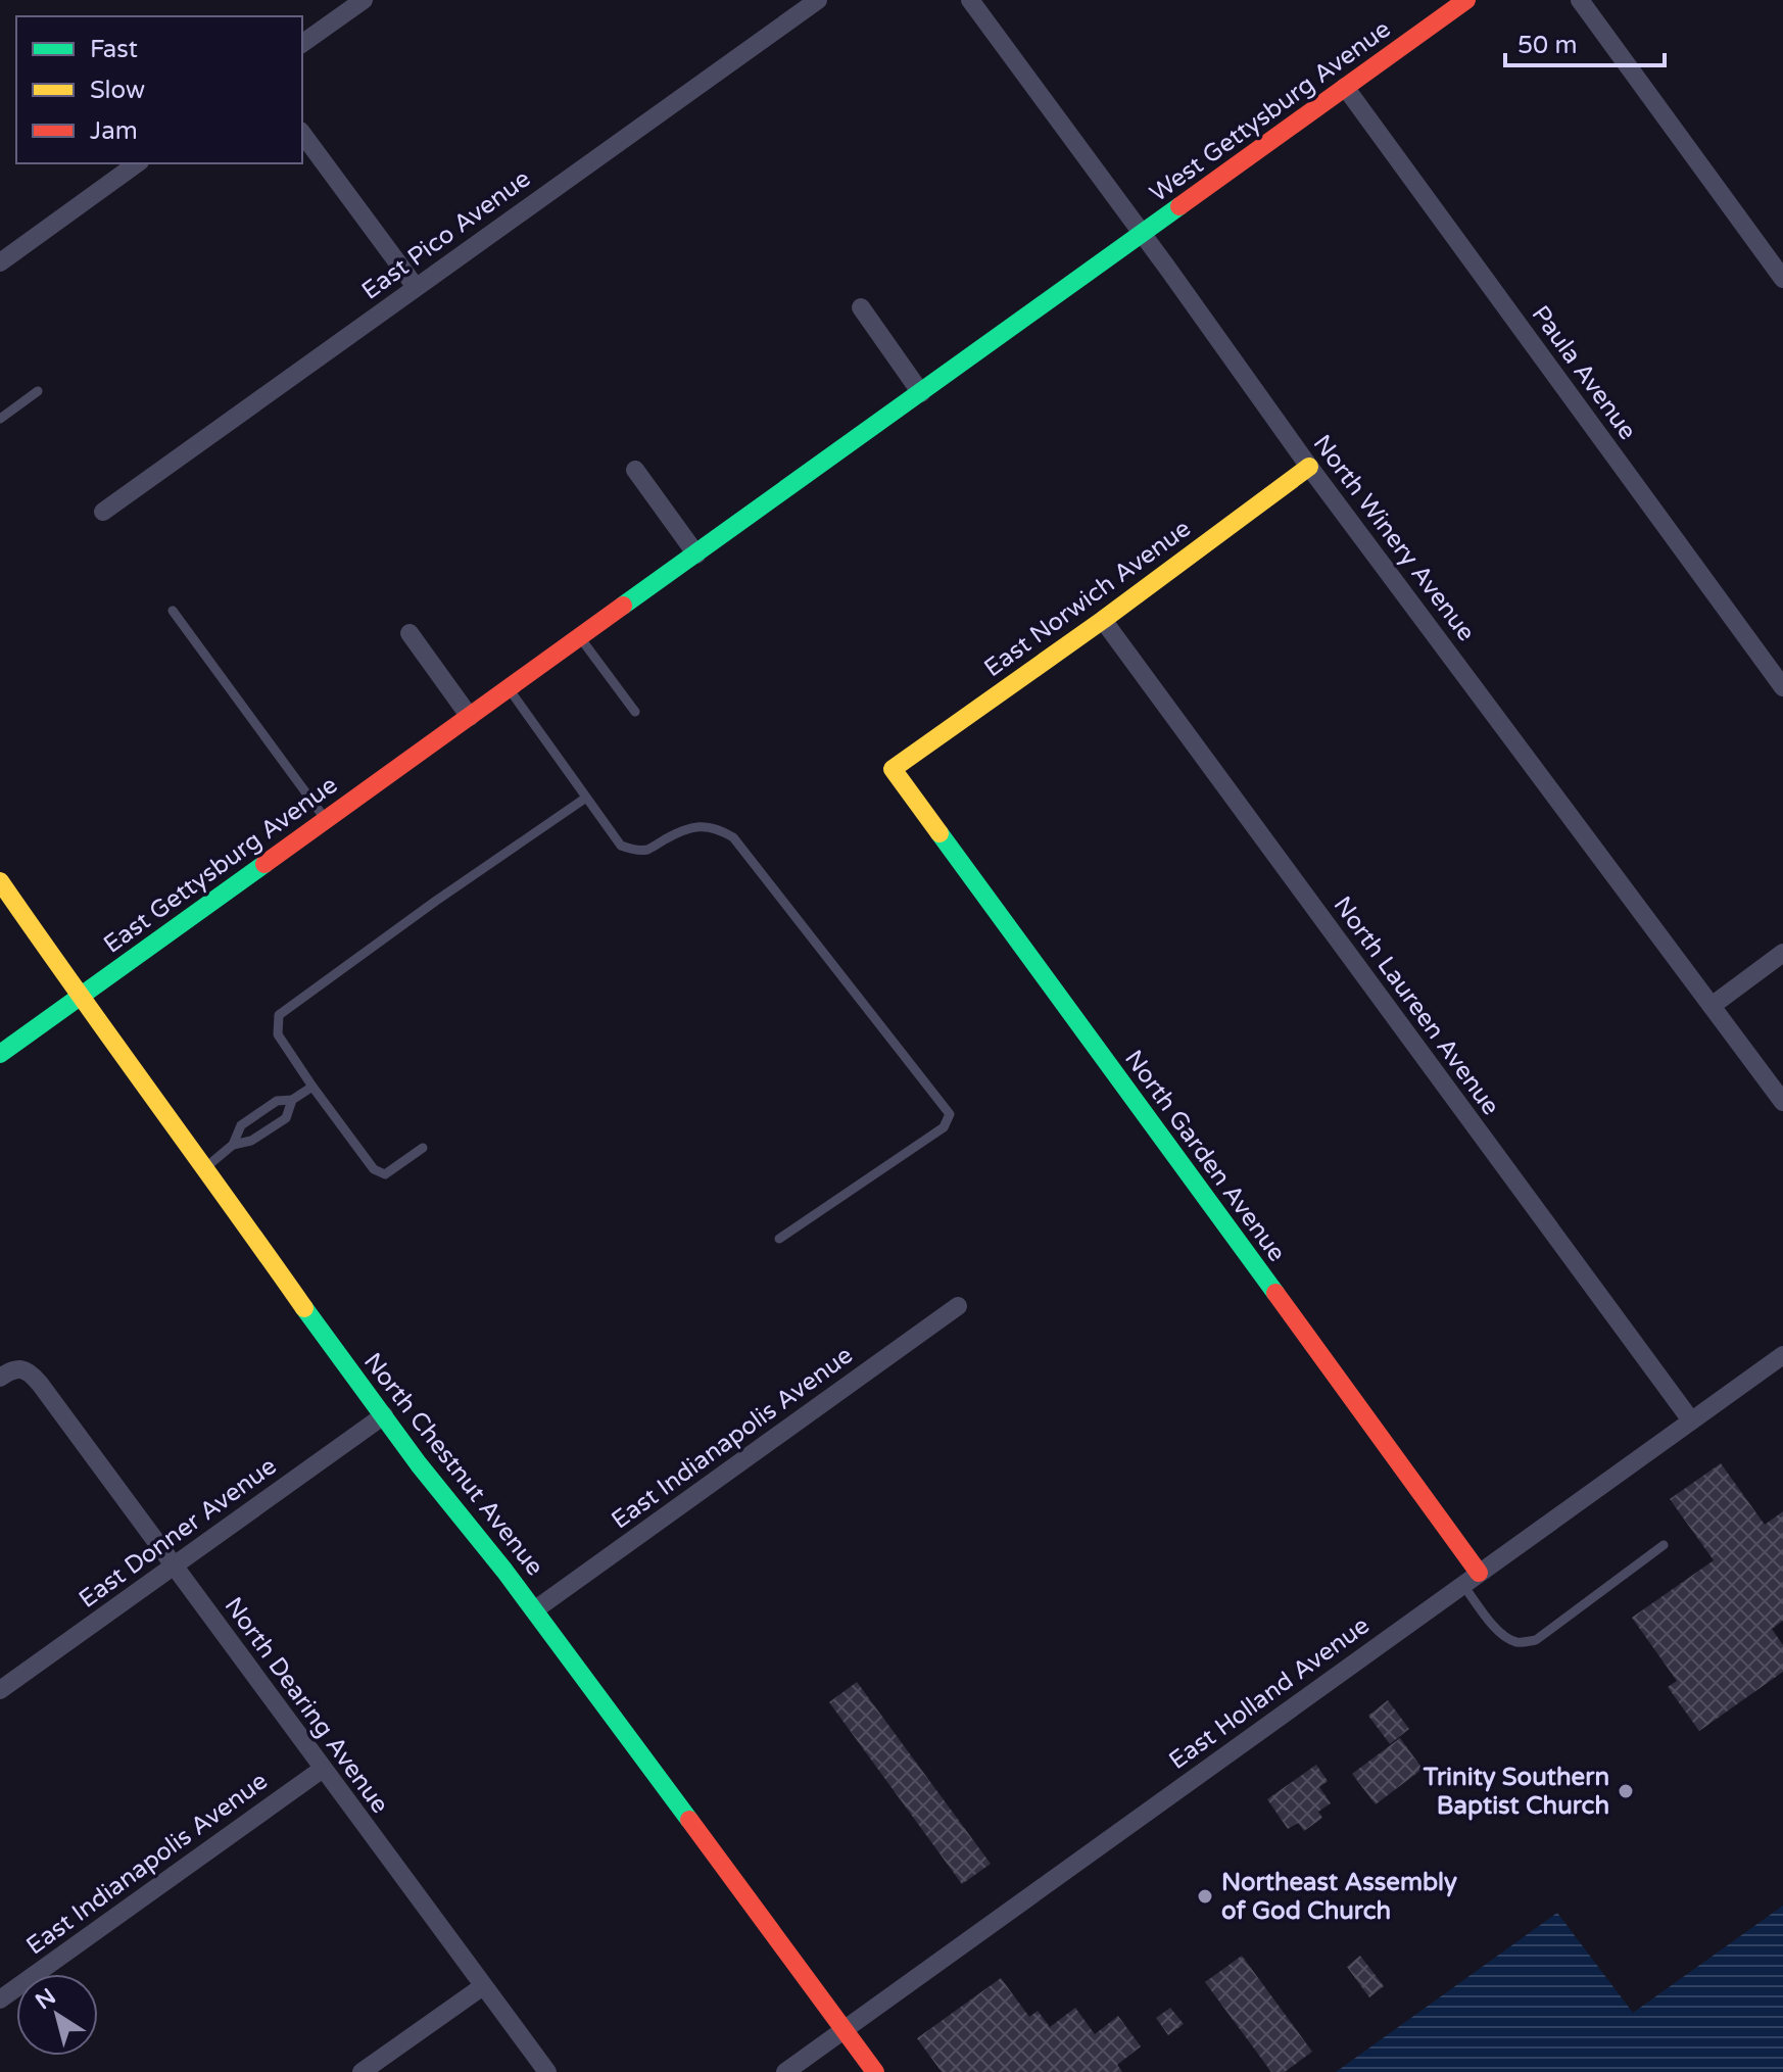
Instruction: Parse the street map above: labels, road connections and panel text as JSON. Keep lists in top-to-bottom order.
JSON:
{
  "streets": {
    "street": [
      "West Gettysburg Avenue",
      "East Pico Avenue",
      "Paula Avenue",
      "North Winery Avenue",
      "East Norwich Avenue",
      "East Gettysburg Avenue",
      "North Laureen Avenue",
      "North Garden Avenue",
      "East Indianapolis Avenue",
      "North Chestnut Avenue",
      "East Donner Avenue",
      "East Holland Avenue",
      "North Dearing Avenue"
    ]
  },
  "crossings": [
    ["West Gettysburg Avenue", "Paula Avenue"],
    ["West Gettysburg Avenue", "North Winery Avenue"],
    ["West Gettysburg Avenue", "East Gettysburg Avenue"],
    ["North Winery Avenue", "East Norwich Avenue"],
    ["North Winery Avenue", "East Gettysburg Avenue"],
    ["East Norwich Avenue", "North Laureen Avenue"],
    ["East Norwich Avenue", "North Garden Avenue"],
    ["East Gettysburg Avenue", "North Chestnut Avenue"],
    ["North Laureen Avenue", "East Holland Avenue"],
    ["North Garden Avenue", "East Holland Avenue"],
    ["East Indianapolis Avenue", "North Chestnut Avenue"],
    ["East Indianapolis Avenue", "North Dearing Avenue"],
    ["North Chestnut Avenue", "East Donner Avenue"],
    ["North Chestnut Avenue", "East Holland Avenue"],
    ["East Donner Avenue", "North Dearing Avenue"]
  ],
  "places": ["Trinity Southern Baptist Church", "Northeast Assembly of God Church"],
  "legend": ["Fast", "Slow", "Jam"],
  "scale_bar": "50 m",
  "north": "top left"
}
